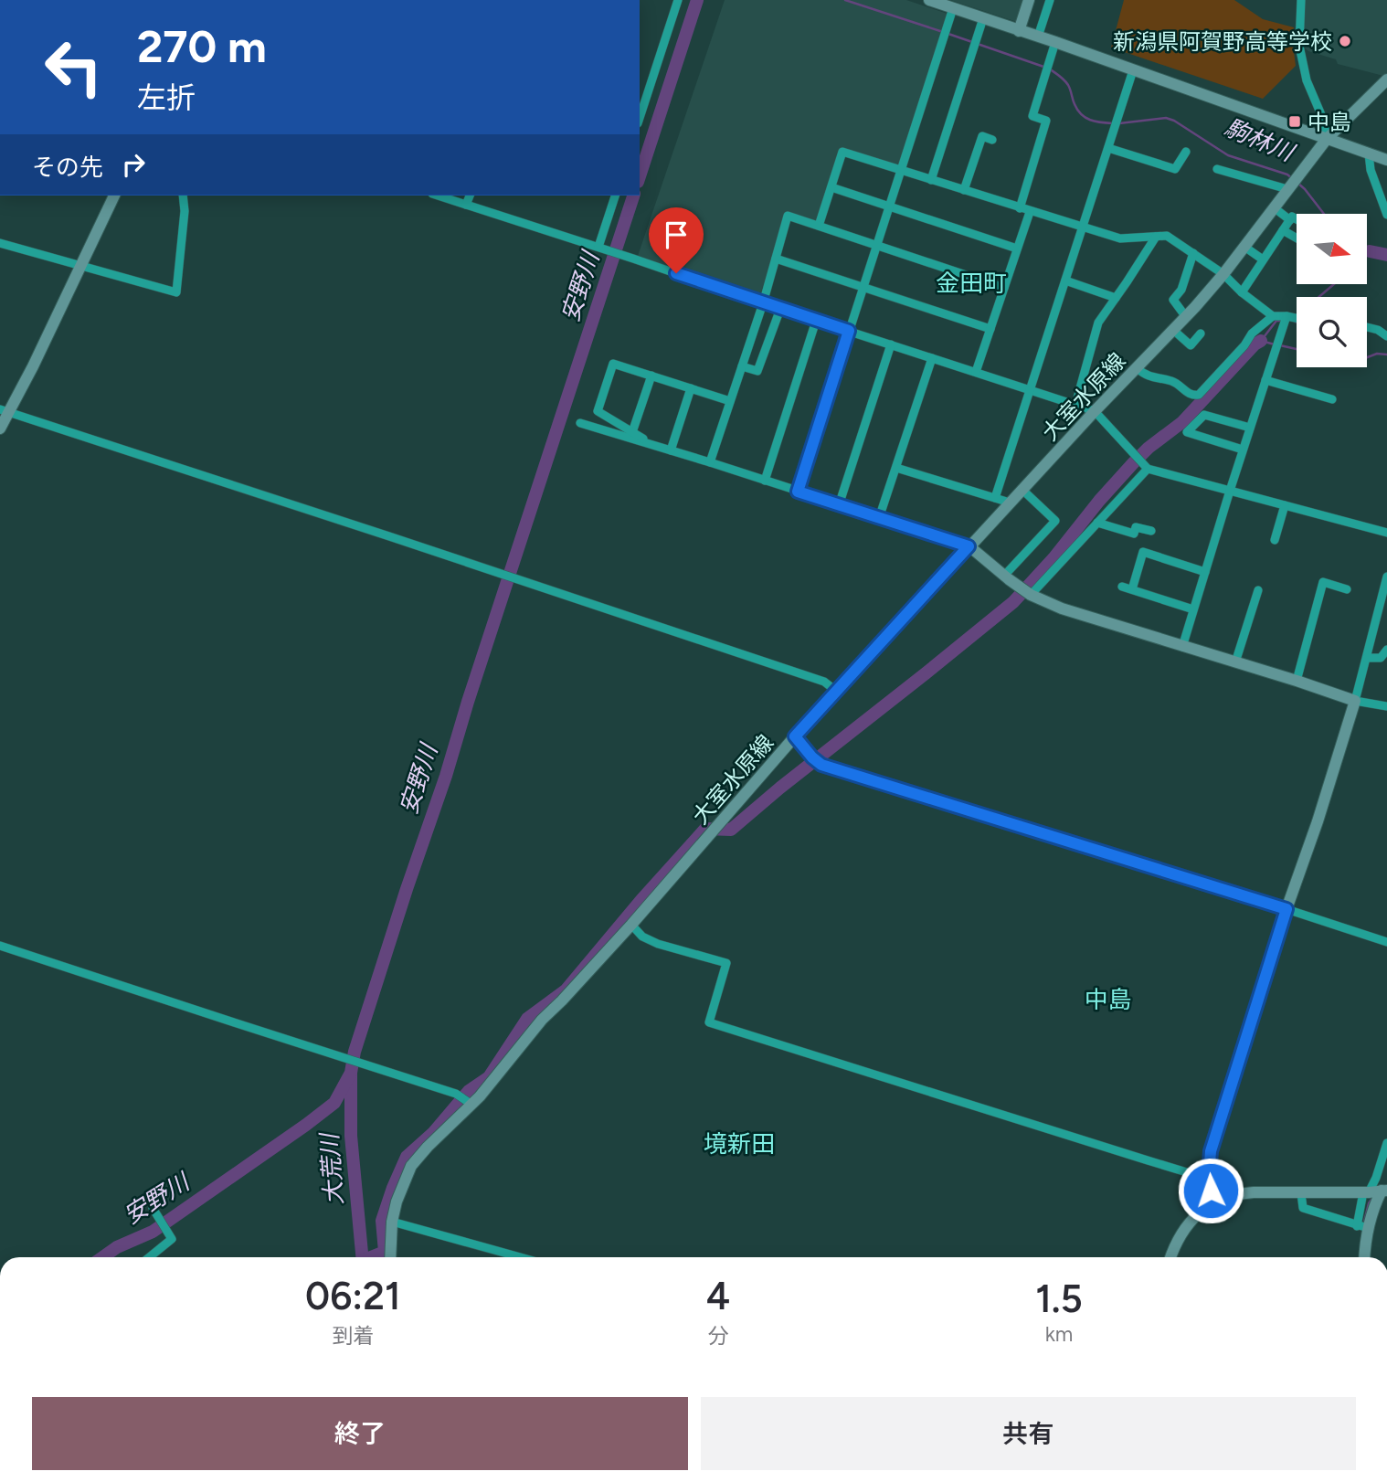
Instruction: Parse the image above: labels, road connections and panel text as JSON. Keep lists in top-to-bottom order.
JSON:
{
  "streets": {
    "main road": ["大室水原線"]
  },
  "districts": ["金田町", "中島", "境新田"],
  "water": ["駒林川", "安野川", "大荒川"],
  "places": {
    "other": ["新潟県阿賀野高等学校"],
    "transit": ["中島"]
  },
  "north": "right",
  "page": {
    "turn": ["270 m", "左折"],
    "then": "その先",
    "eta": [
      "06:21",
      "到着",
      "4",
      "分",
      "1.5",
      "km"
    ],
    "buttons": ["終了", "共有"]
  }
}
